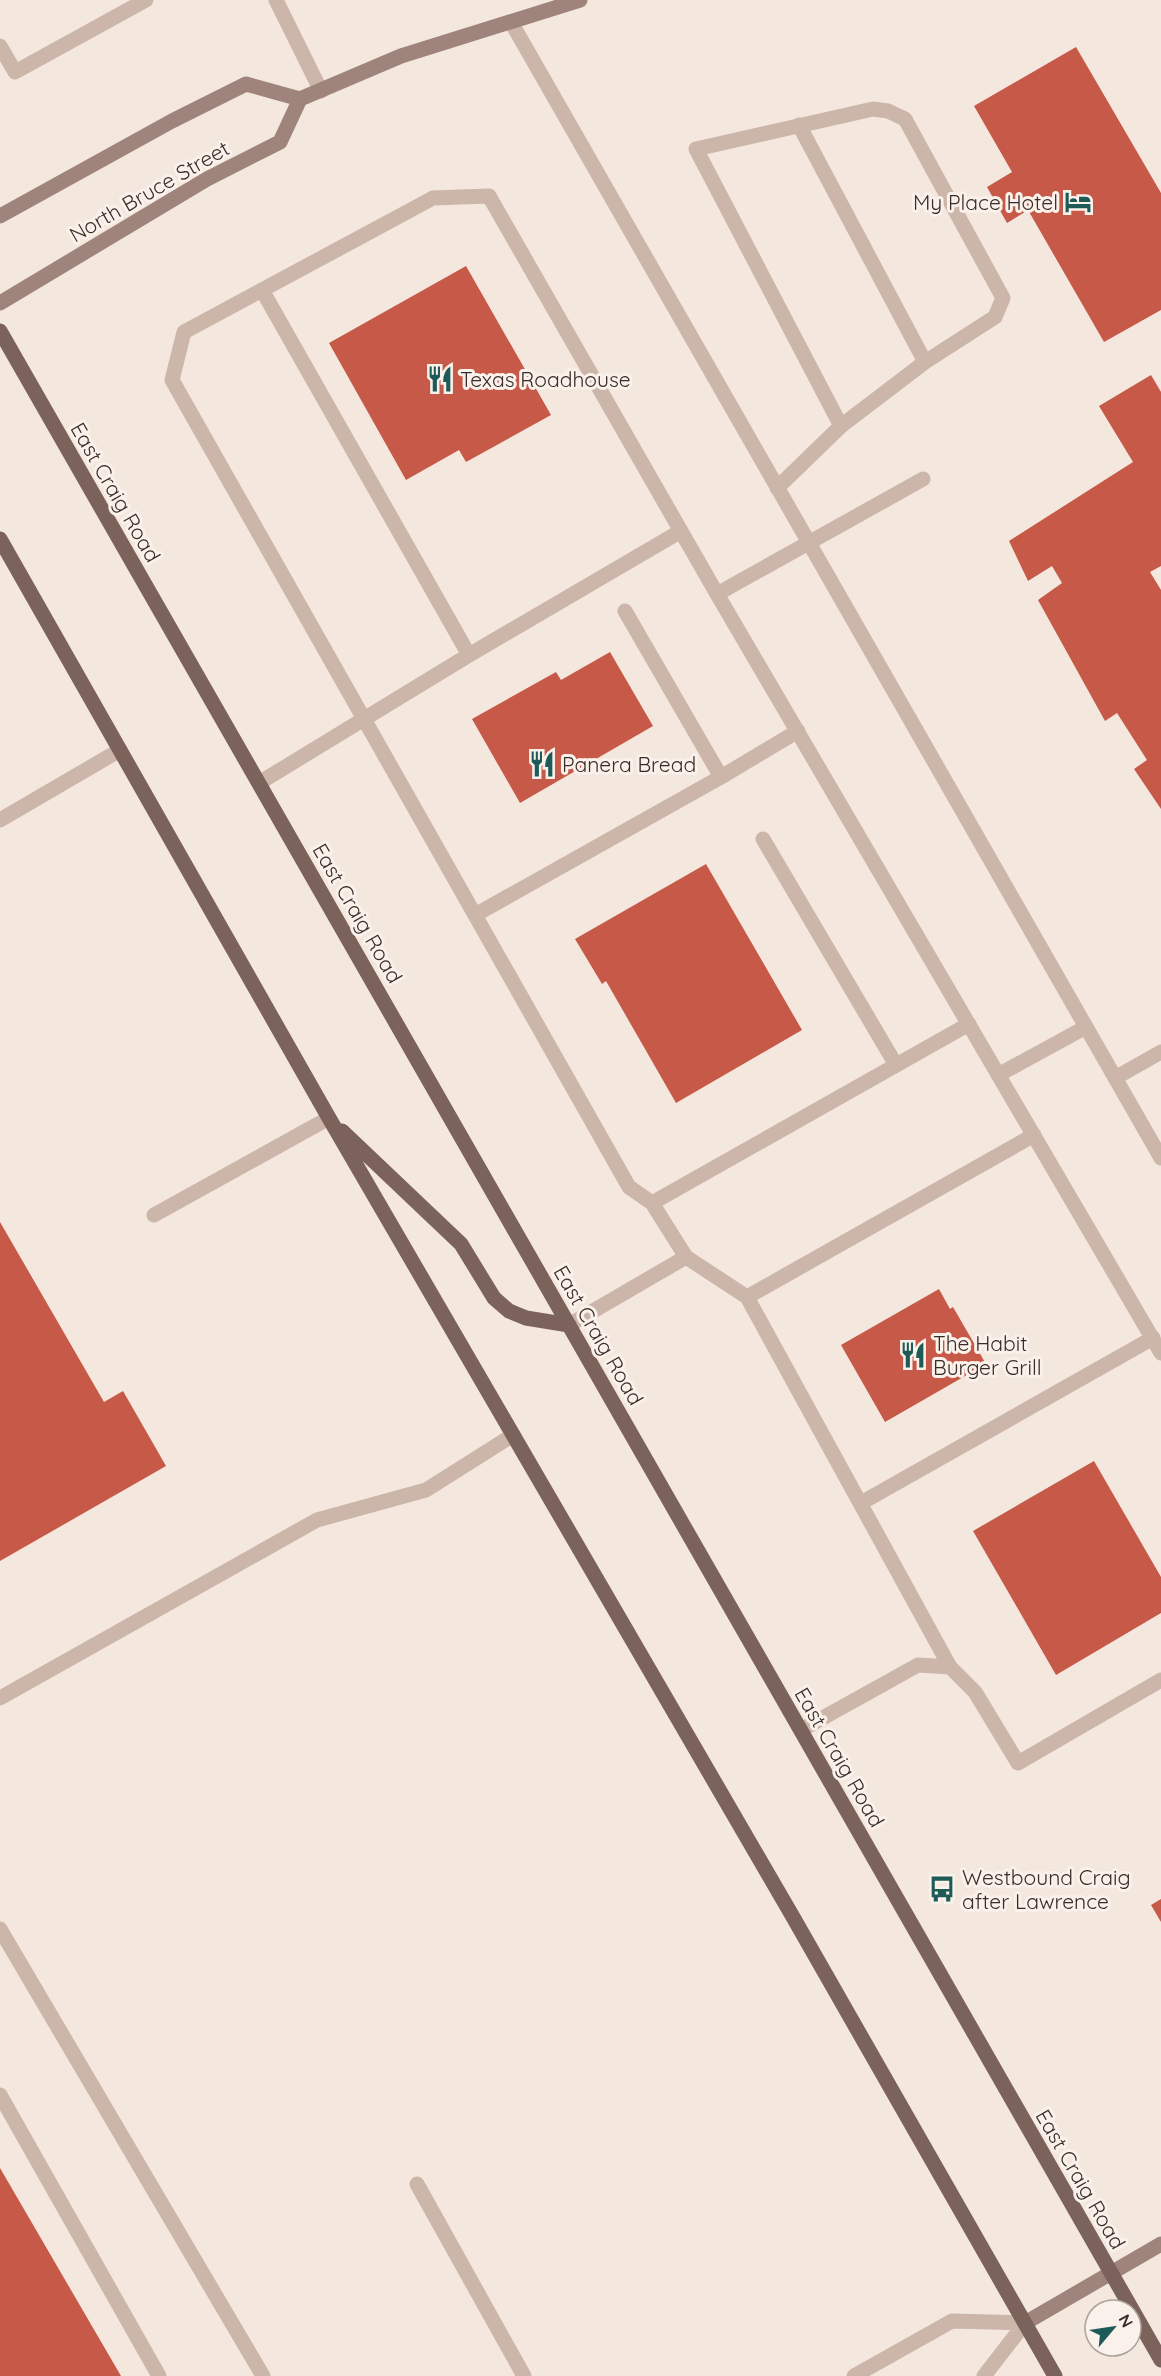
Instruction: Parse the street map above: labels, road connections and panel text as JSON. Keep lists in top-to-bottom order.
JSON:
{
  "streets": {
    "main road": ["East Craig Road"],
    "street": ["North Bruce Street"]
  },
  "places": {
    "hotel": ["My Place Hotel"],
    "restaurant": ["Texas Roadhouse", "Panera Bread", "The Habit Burger Grill"],
    "bus stop": ["Westbound Craig after Lawrence"]
  },
  "north": "top right"
}
